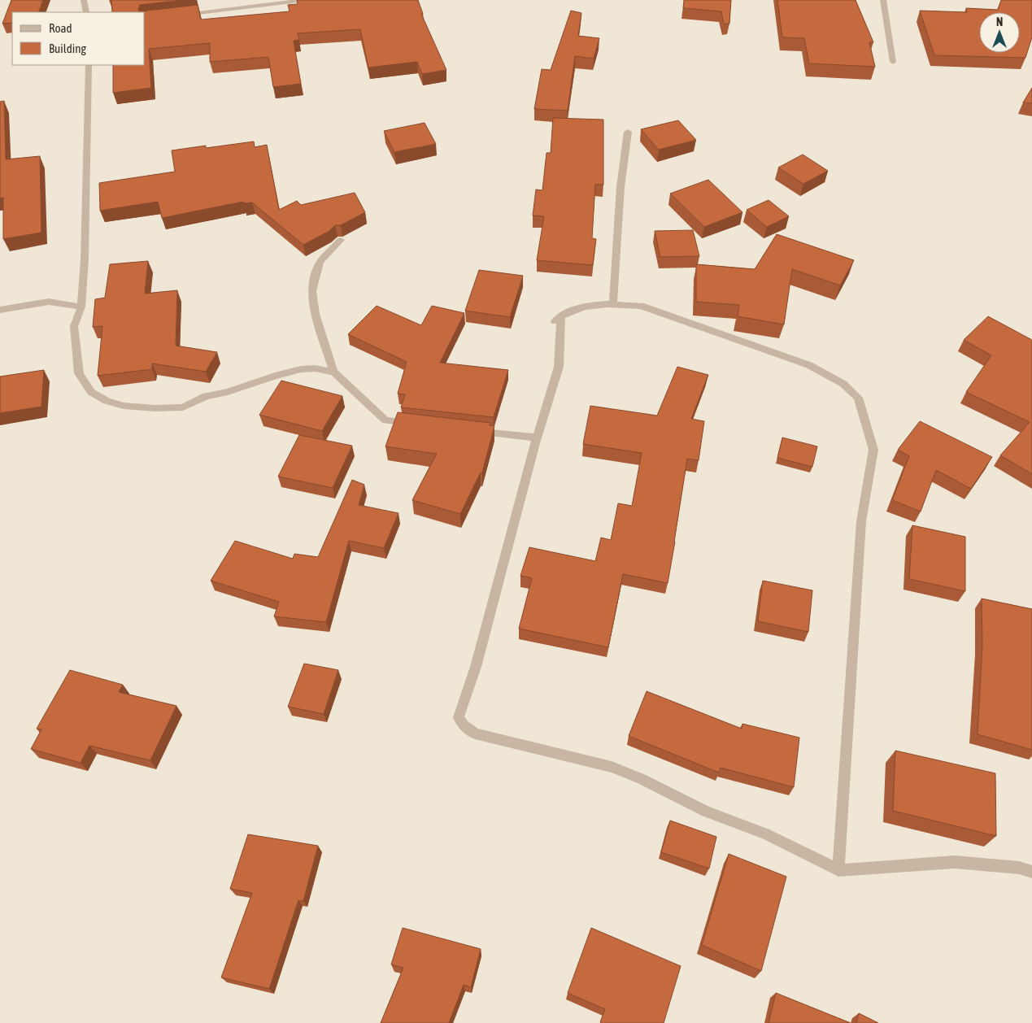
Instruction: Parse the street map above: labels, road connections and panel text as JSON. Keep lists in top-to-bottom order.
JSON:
{
  "legend": ["Road", "Building"],
  "north": "top"
}
